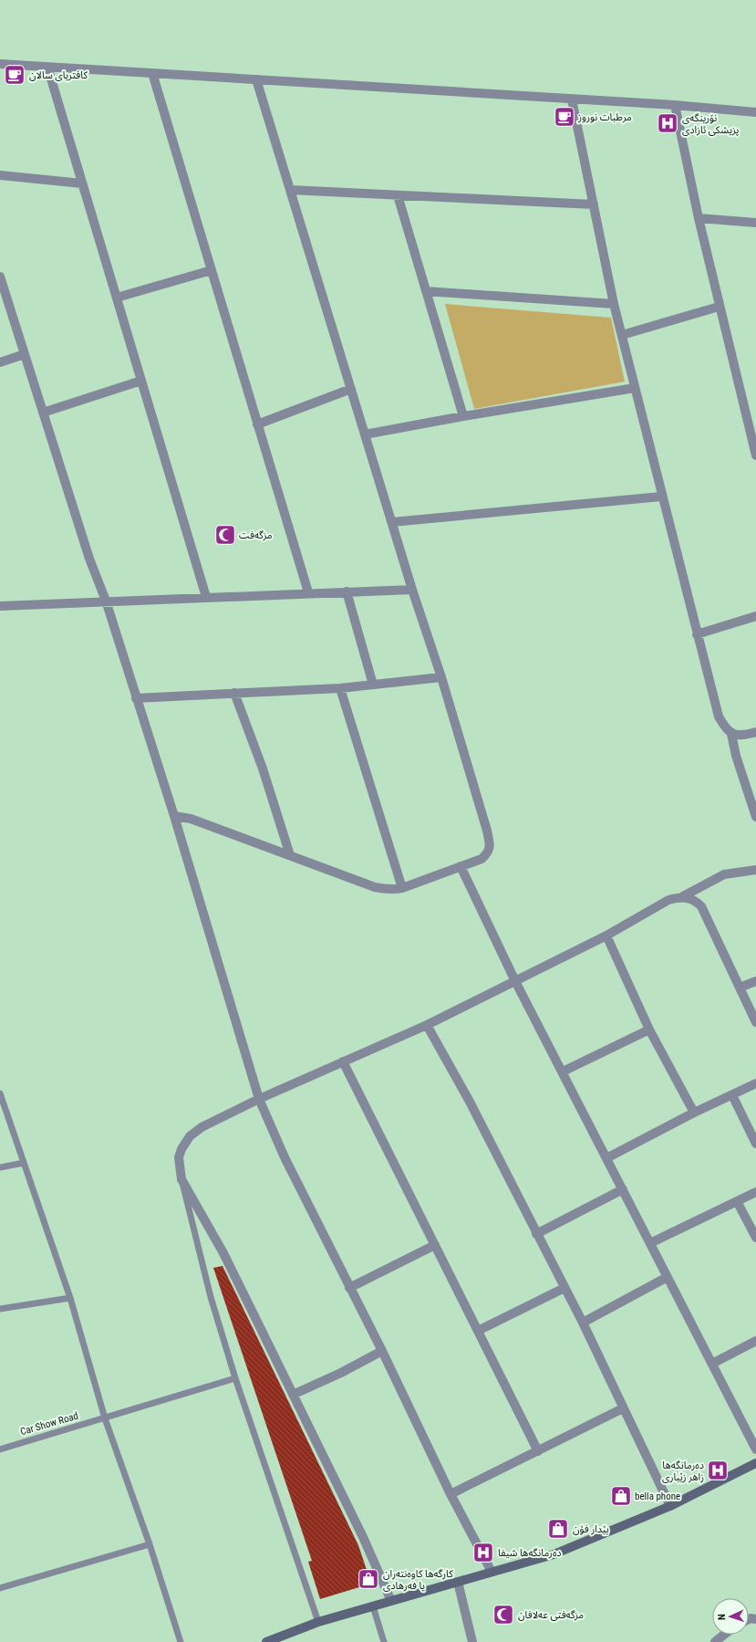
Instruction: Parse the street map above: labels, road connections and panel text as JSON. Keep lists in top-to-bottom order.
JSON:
{
  "streets": {
    "lane": ["Car Show Road"]
  },
  "places": {
    "cafe": ["کافتریای سالان", "مرطبات نوروز"],
    "hospital": ["نۆرینگەی پزیشکی ئازادی", "دەرمانگەھا زاهر زێباری", "دەرمانگەھا شیفا"],
    "mosque": ["مزگەفت", "مزگەفتی عەلافان"],
    "shop": ["bella phone", "بێدار فۆن", "کارگەھا کاوەنتەران یا فەرهادی"]
  },
  "north": "left"
}
